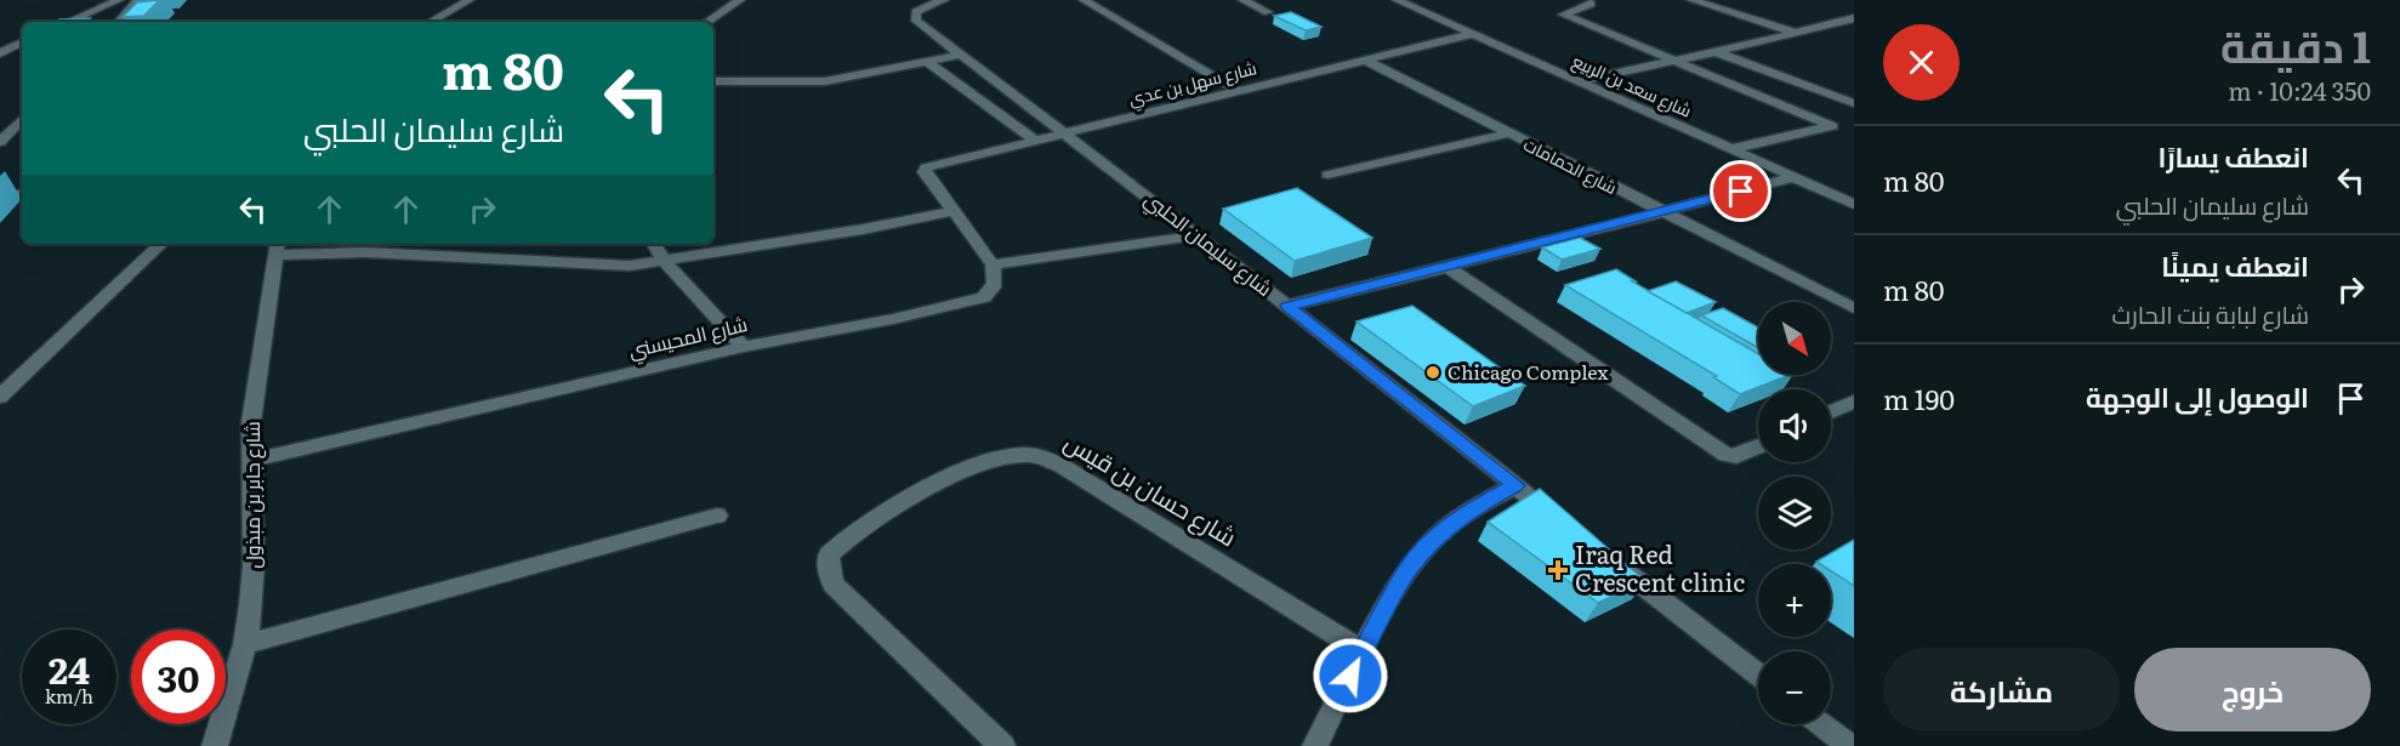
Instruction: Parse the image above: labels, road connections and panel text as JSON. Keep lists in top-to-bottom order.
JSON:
{
  "streets": {
    "street": [
      "شارع سهل بن عدي",
      "شارع سعد بن الربيع",
      "شارع الحمامات",
      "شارع سليمان الحلبي",
      "شارع المحيسني",
      "شارع حسان بن قيس",
      "شارع جابر بن مبذول"
    ]
  },
  "crossings": [
    ["شارع سهل بن عدي", "شارع سعد بن الربيع"],
    ["شارع سهل بن عدي", "شارع الحمامات"],
    ["شارع سهل بن عدي", "شارع سليمان الحلبي"],
    ["شارع المحيسني", "شارع جابر بن مبذول"]
  ],
  "places": {
    "other": ["Chicago Complex"],
    "health": ["Iraq Red Crescent clinic"]
  },
  "north": "bottom right",
  "page": {
    "heading": ["1 دقيقة", "350 m · 10:24"],
    "turn": ["80 m", "شارع سليمان الحلبي"],
    "list": [
      {
        "name": "انعطف يسارًا",
        "note": "شارع سليمان الحلبي",
        "value": "80 m"
      },
      {
        "name": "انعطف يمينًا",
        "note": "شارع لبابة بنت الحارث",
        "value": "80 m"
      },
      {
        "name": "الوصول إلى الوجهة",
        "value": "190 m"
      }
    ],
    "map_buttons": ["+", "−"],
    "speed": "24 km/h",
    "limit": "30",
    "buttons": ["خروج", "مشاركة"]
  }
}
